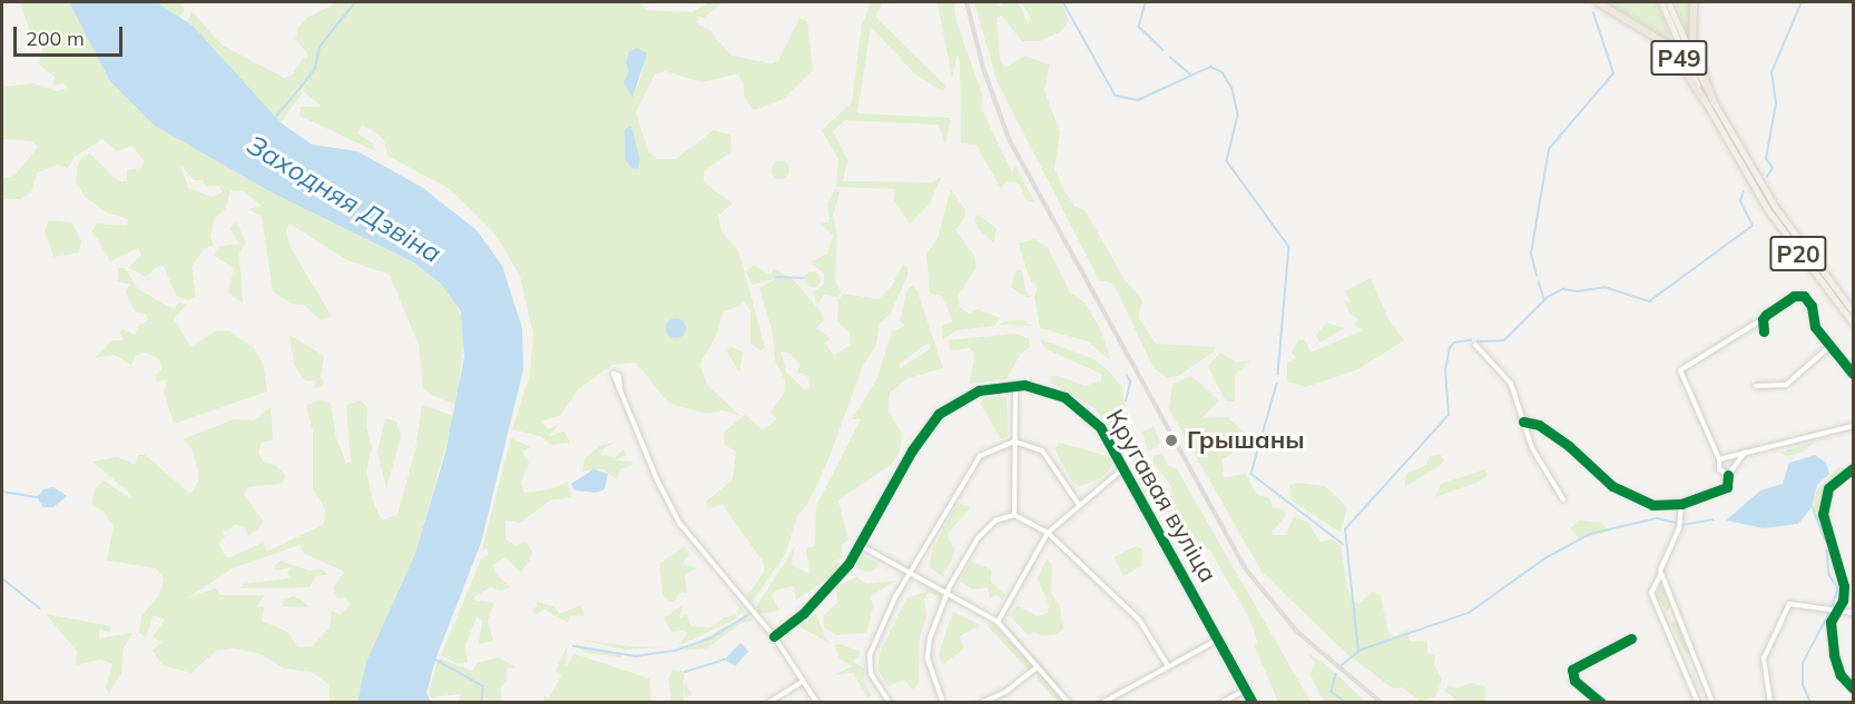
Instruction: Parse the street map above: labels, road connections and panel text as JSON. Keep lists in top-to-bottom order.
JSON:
{
  "streets": {
    "highway": ["Р49"],
    "main road": ["Р20"],
    "street": ["Кругавая вуліца"]
  },
  "crossings": [
    ["Р49", "Р20"]
  ],
  "water": ["Заходняя Дзвіна"],
  "places": ["Грышаны"],
  "scale_bar": "200 m"
}
